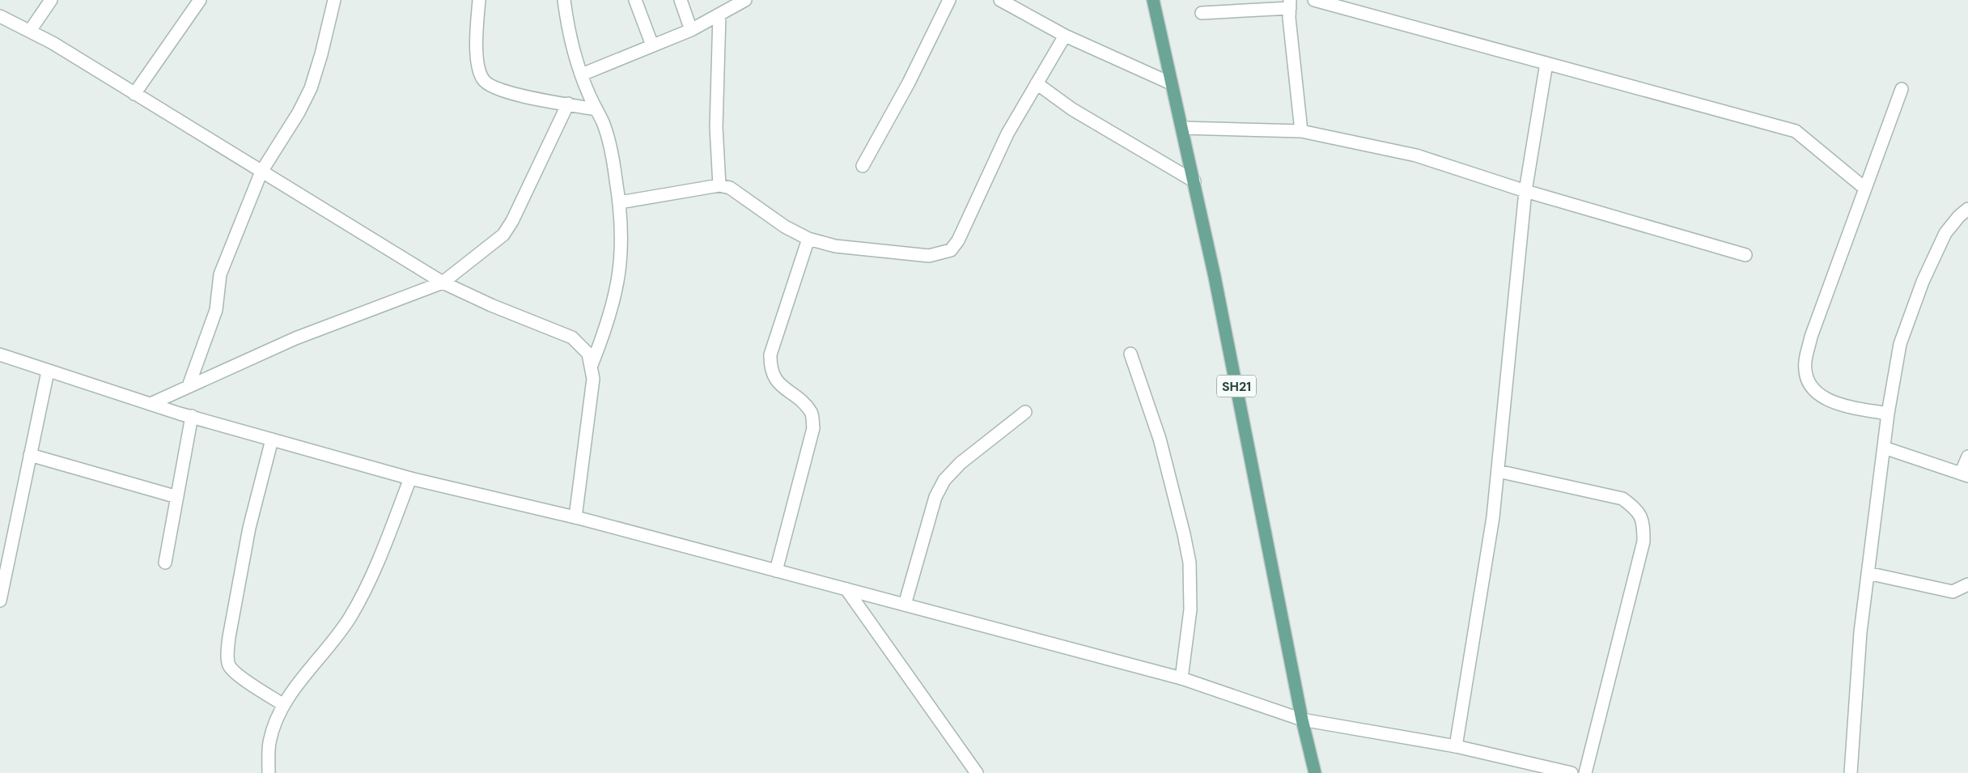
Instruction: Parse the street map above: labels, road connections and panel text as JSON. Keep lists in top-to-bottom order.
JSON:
{
  "streets": {
    "main road": ["SH21"]
  }
}
